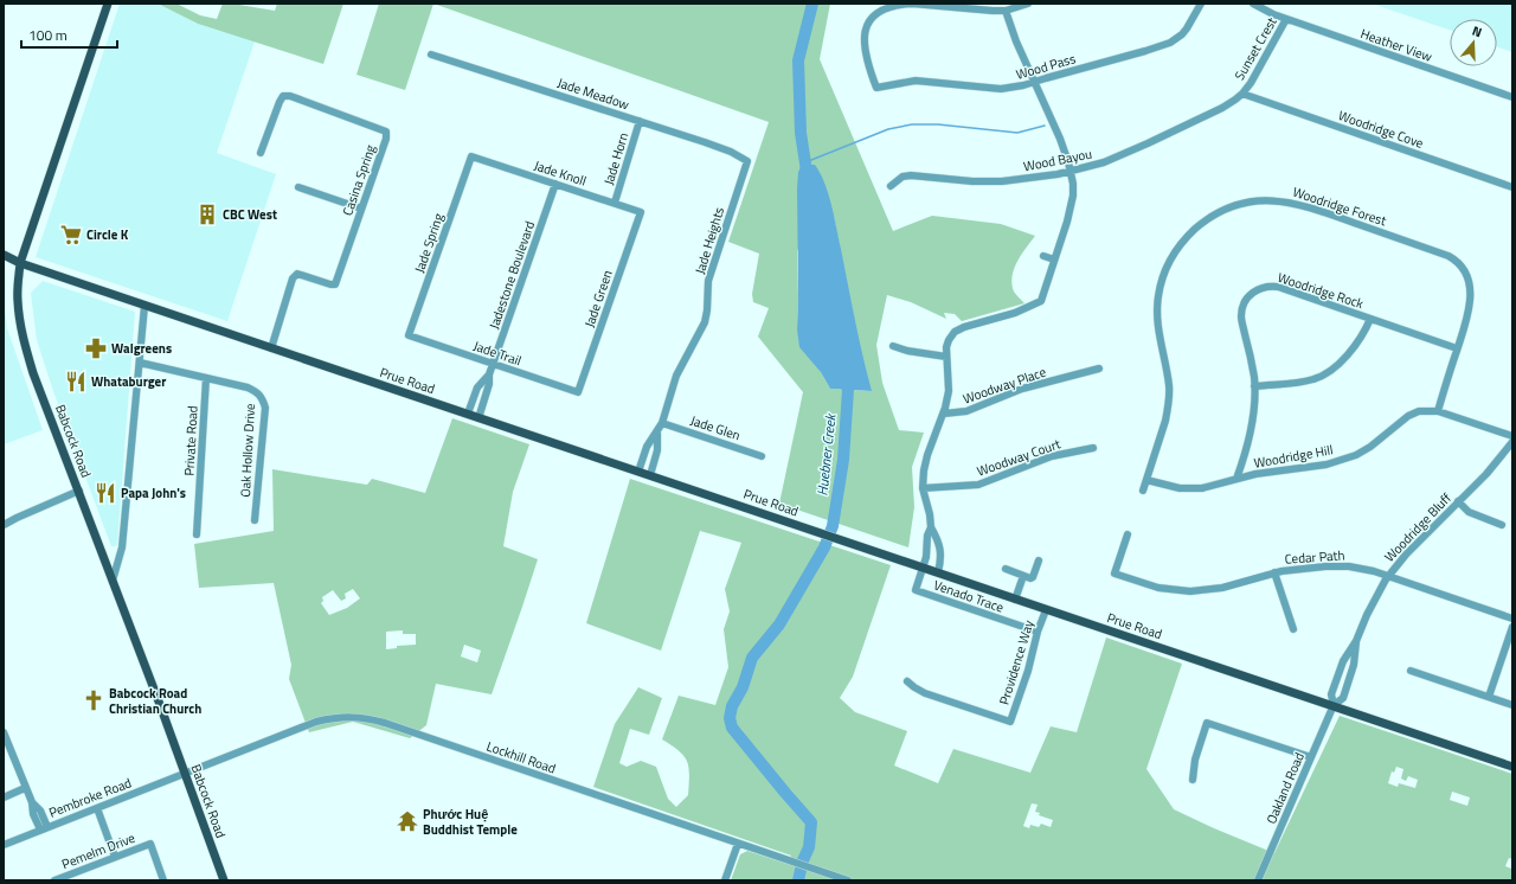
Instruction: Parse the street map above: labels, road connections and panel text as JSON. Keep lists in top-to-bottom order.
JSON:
{
  "streets": {
    "main road": ["Prue Road", "Babcock Road"],
    "street": [
      "Heather View",
      "Sunset Crest",
      "Wood Pass",
      "Jade Meadow",
      "Woodridge Cove",
      "Jade Horn",
      "Wood Bayou",
      "Jade Knoll",
      "Casina Spring",
      "Woodridge Forest",
      "Jade Heights",
      "Jade Spring",
      "Jadestone Boulevard",
      "Woodridge Rock",
      "Jade Green",
      "Jade Trail",
      "Woodway Place",
      "Jade Glen",
      "Private Road",
      "Oak Hollow Drive",
      "Woodridge Hill",
      "Woodway Court",
      "Woodridge Bluff",
      "Cedar Path",
      "Venado Trace",
      "Providence Way",
      "Lockhill Road",
      "Oakland Road",
      "Pembroke Road",
      "Pemelm Drive"
    ]
  },
  "crossings": [
    ["Heather View", "Sunset Crest"],
    ["Sunset Crest", "Woodridge Cove"],
    ["Sunset Crest", "Wood Bayou"],
    ["Jade Meadow", "Jade Horn"],
    ["Jade Meadow", "Jade Heights"],
    ["Jade Horn", "Jade Knoll"],
    ["Jade Knoll", "Jade Spring"],
    ["Jade Knoll", "Jadestone Boulevard"],
    ["Jade Knoll", "Jade Green"],
    ["Casina Spring", "Prue Road"],
    ["Woodridge Forest", "Woodridge Rock"],
    ["Woodridge Forest", "Woodridge Hill"],
    ["Jade Heights", "Prue Road"],
    ["Jade Heights", "Jade Glen"],
    ["Jade Spring", "Jade Trail"],
    ["Jadestone Boulevard", "Jade Trail"],
    ["Jadestone Boulevard", "Prue Road"],
    ["Woodridge Rock", "Woodridge Hill"],
    ["Jade Green", "Jade Trail"],
    ["Prue Road", "Babcock Road"],
    ["Prue Road", "Woodridge Bluff"],
    ["Prue Road", "Venado Trace"],
    ["Prue Road", "Providence Way"],
    ["Prue Road", "Oakland Road"],
    ["Babcock Road", "Lockhill Road"],
    ["Babcock Road", "Pembroke Road"],
    ["Private Road", "Oak Hollow Drive"],
    ["Woodridge Bluff", "Cedar Path"],
    ["Woodridge Bluff", "Oakland Road"],
    ["Venado Trace", "Providence Way"],
    ["Lockhill Road", "Pembroke Road"]
  ],
  "water": ["Huebner Creek"],
  "places": {
    "building": ["CBC West"],
    "supermarket": ["Circle K"],
    "pharmacy": ["Walgreens"],
    "restaurant": ["Whataburger", "Papa John's"],
    "church": ["Babcock Road Christian Church"],
    "temple": ["Phước Huệ Buddhist Temple"]
  },
  "scale_bar": "100 m",
  "north": "top"
}
